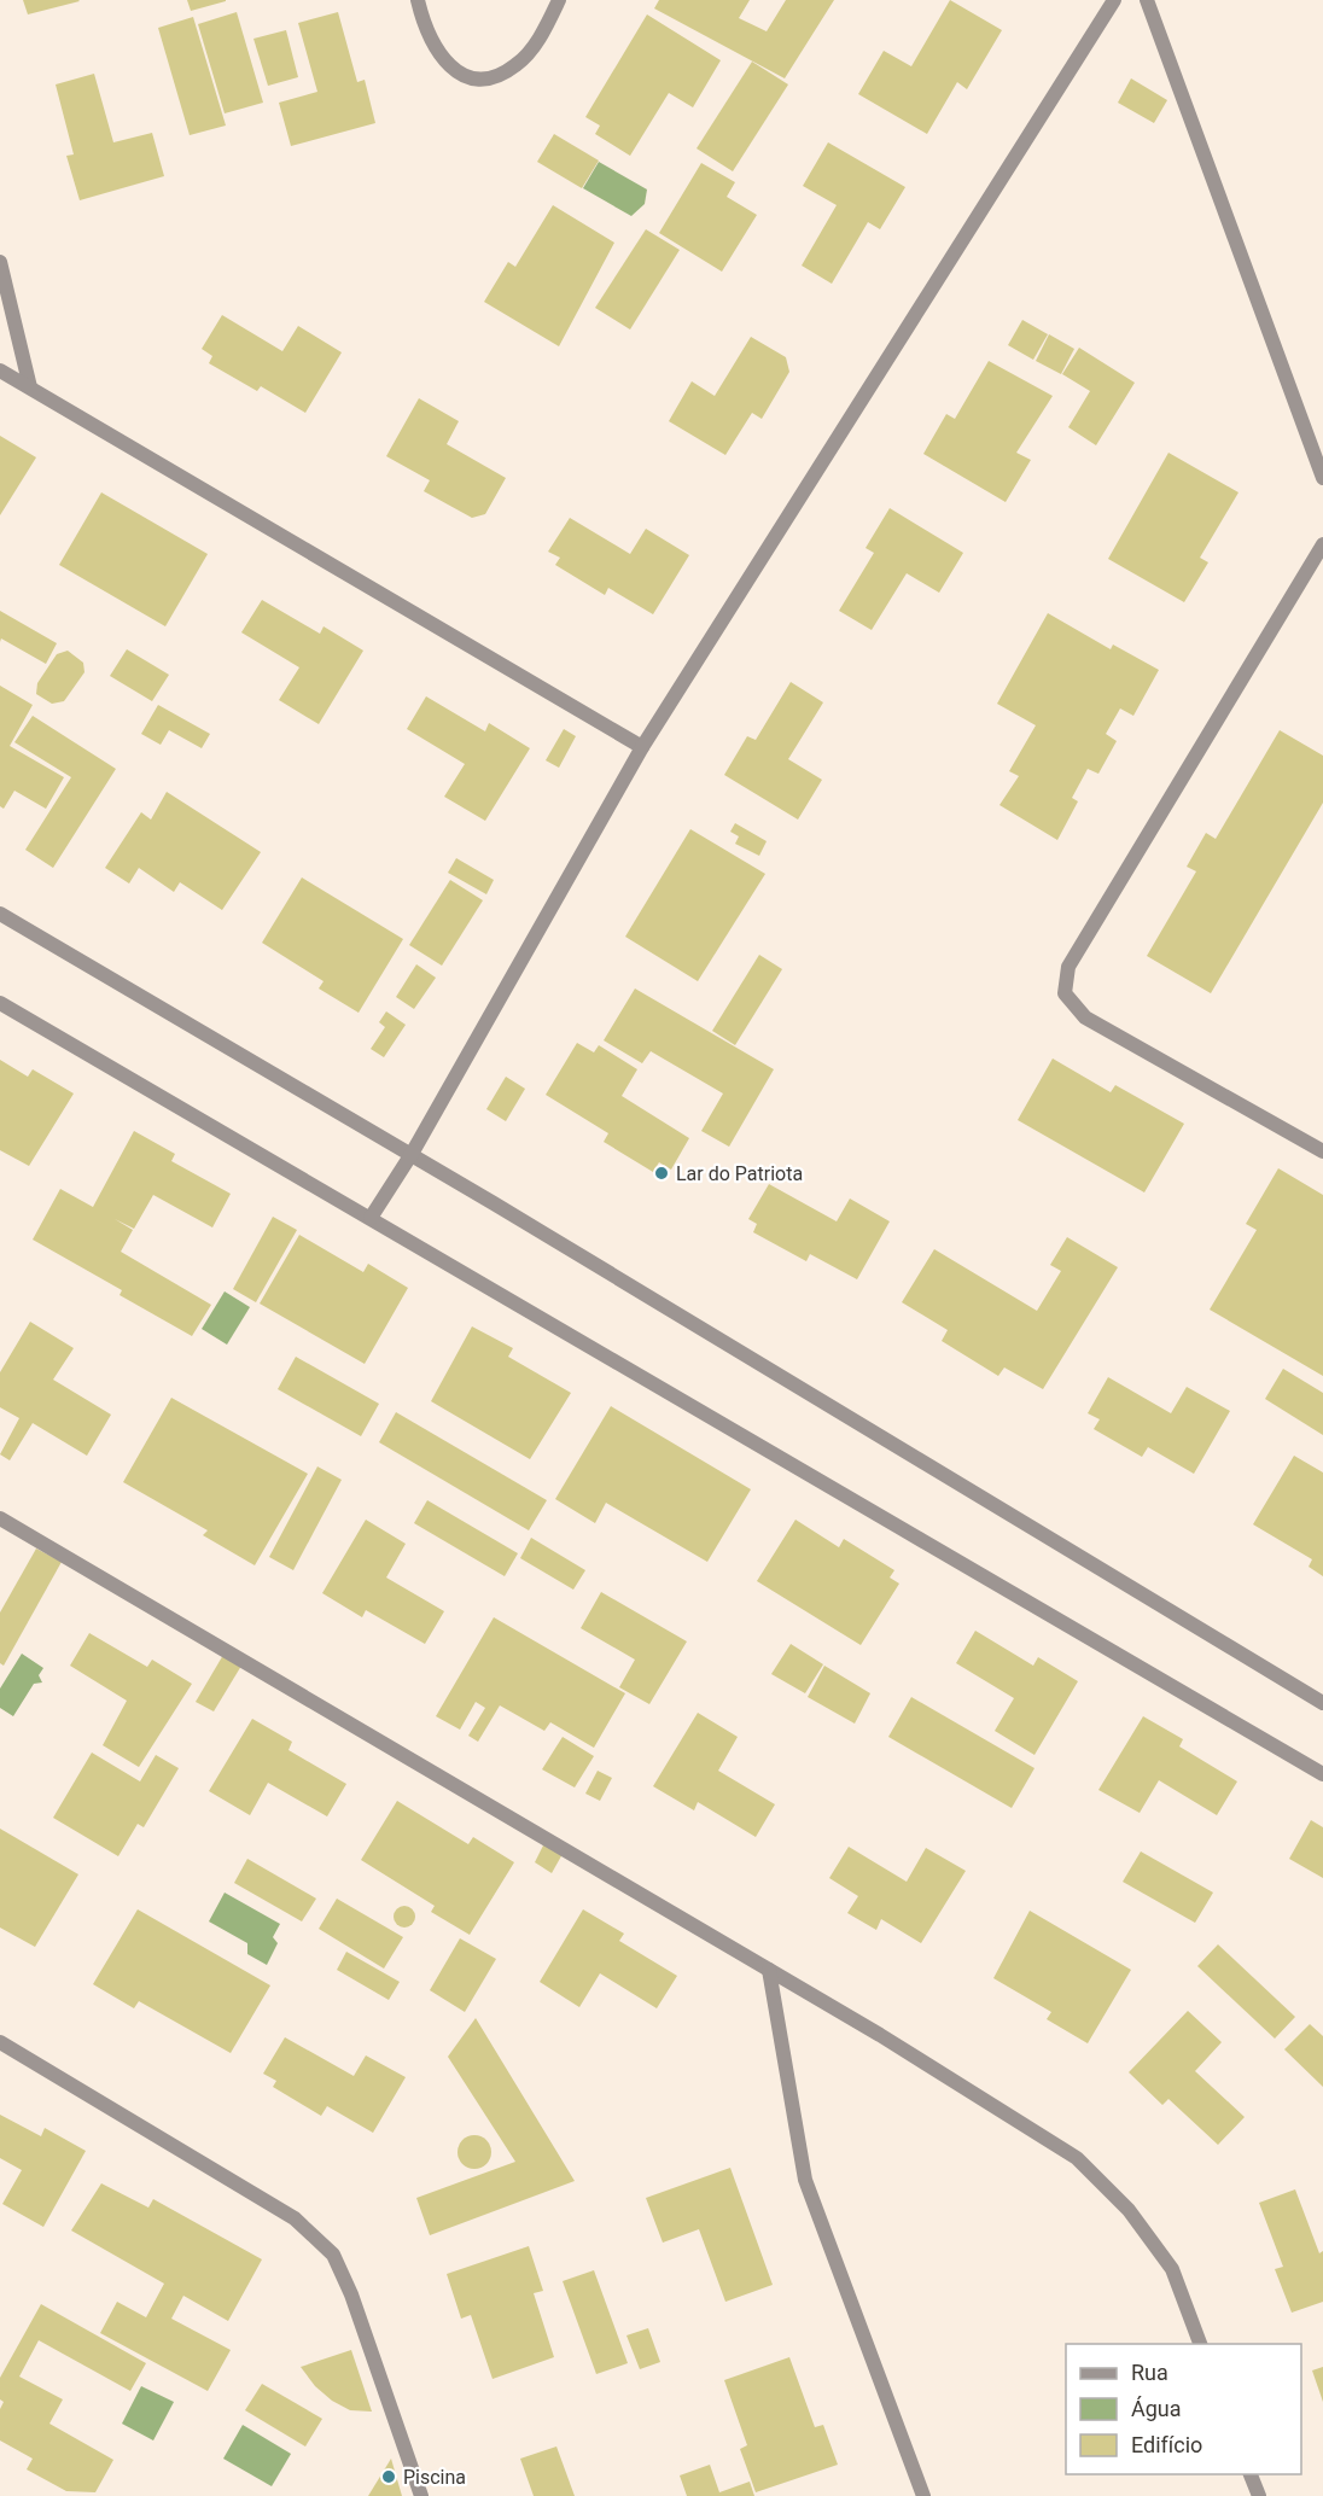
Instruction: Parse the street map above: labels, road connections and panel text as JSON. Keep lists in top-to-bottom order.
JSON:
{
  "places": ["Lar do Patriota", "Piscina"],
  "legend": ["Rua", "Água", "Edifício"]
}
